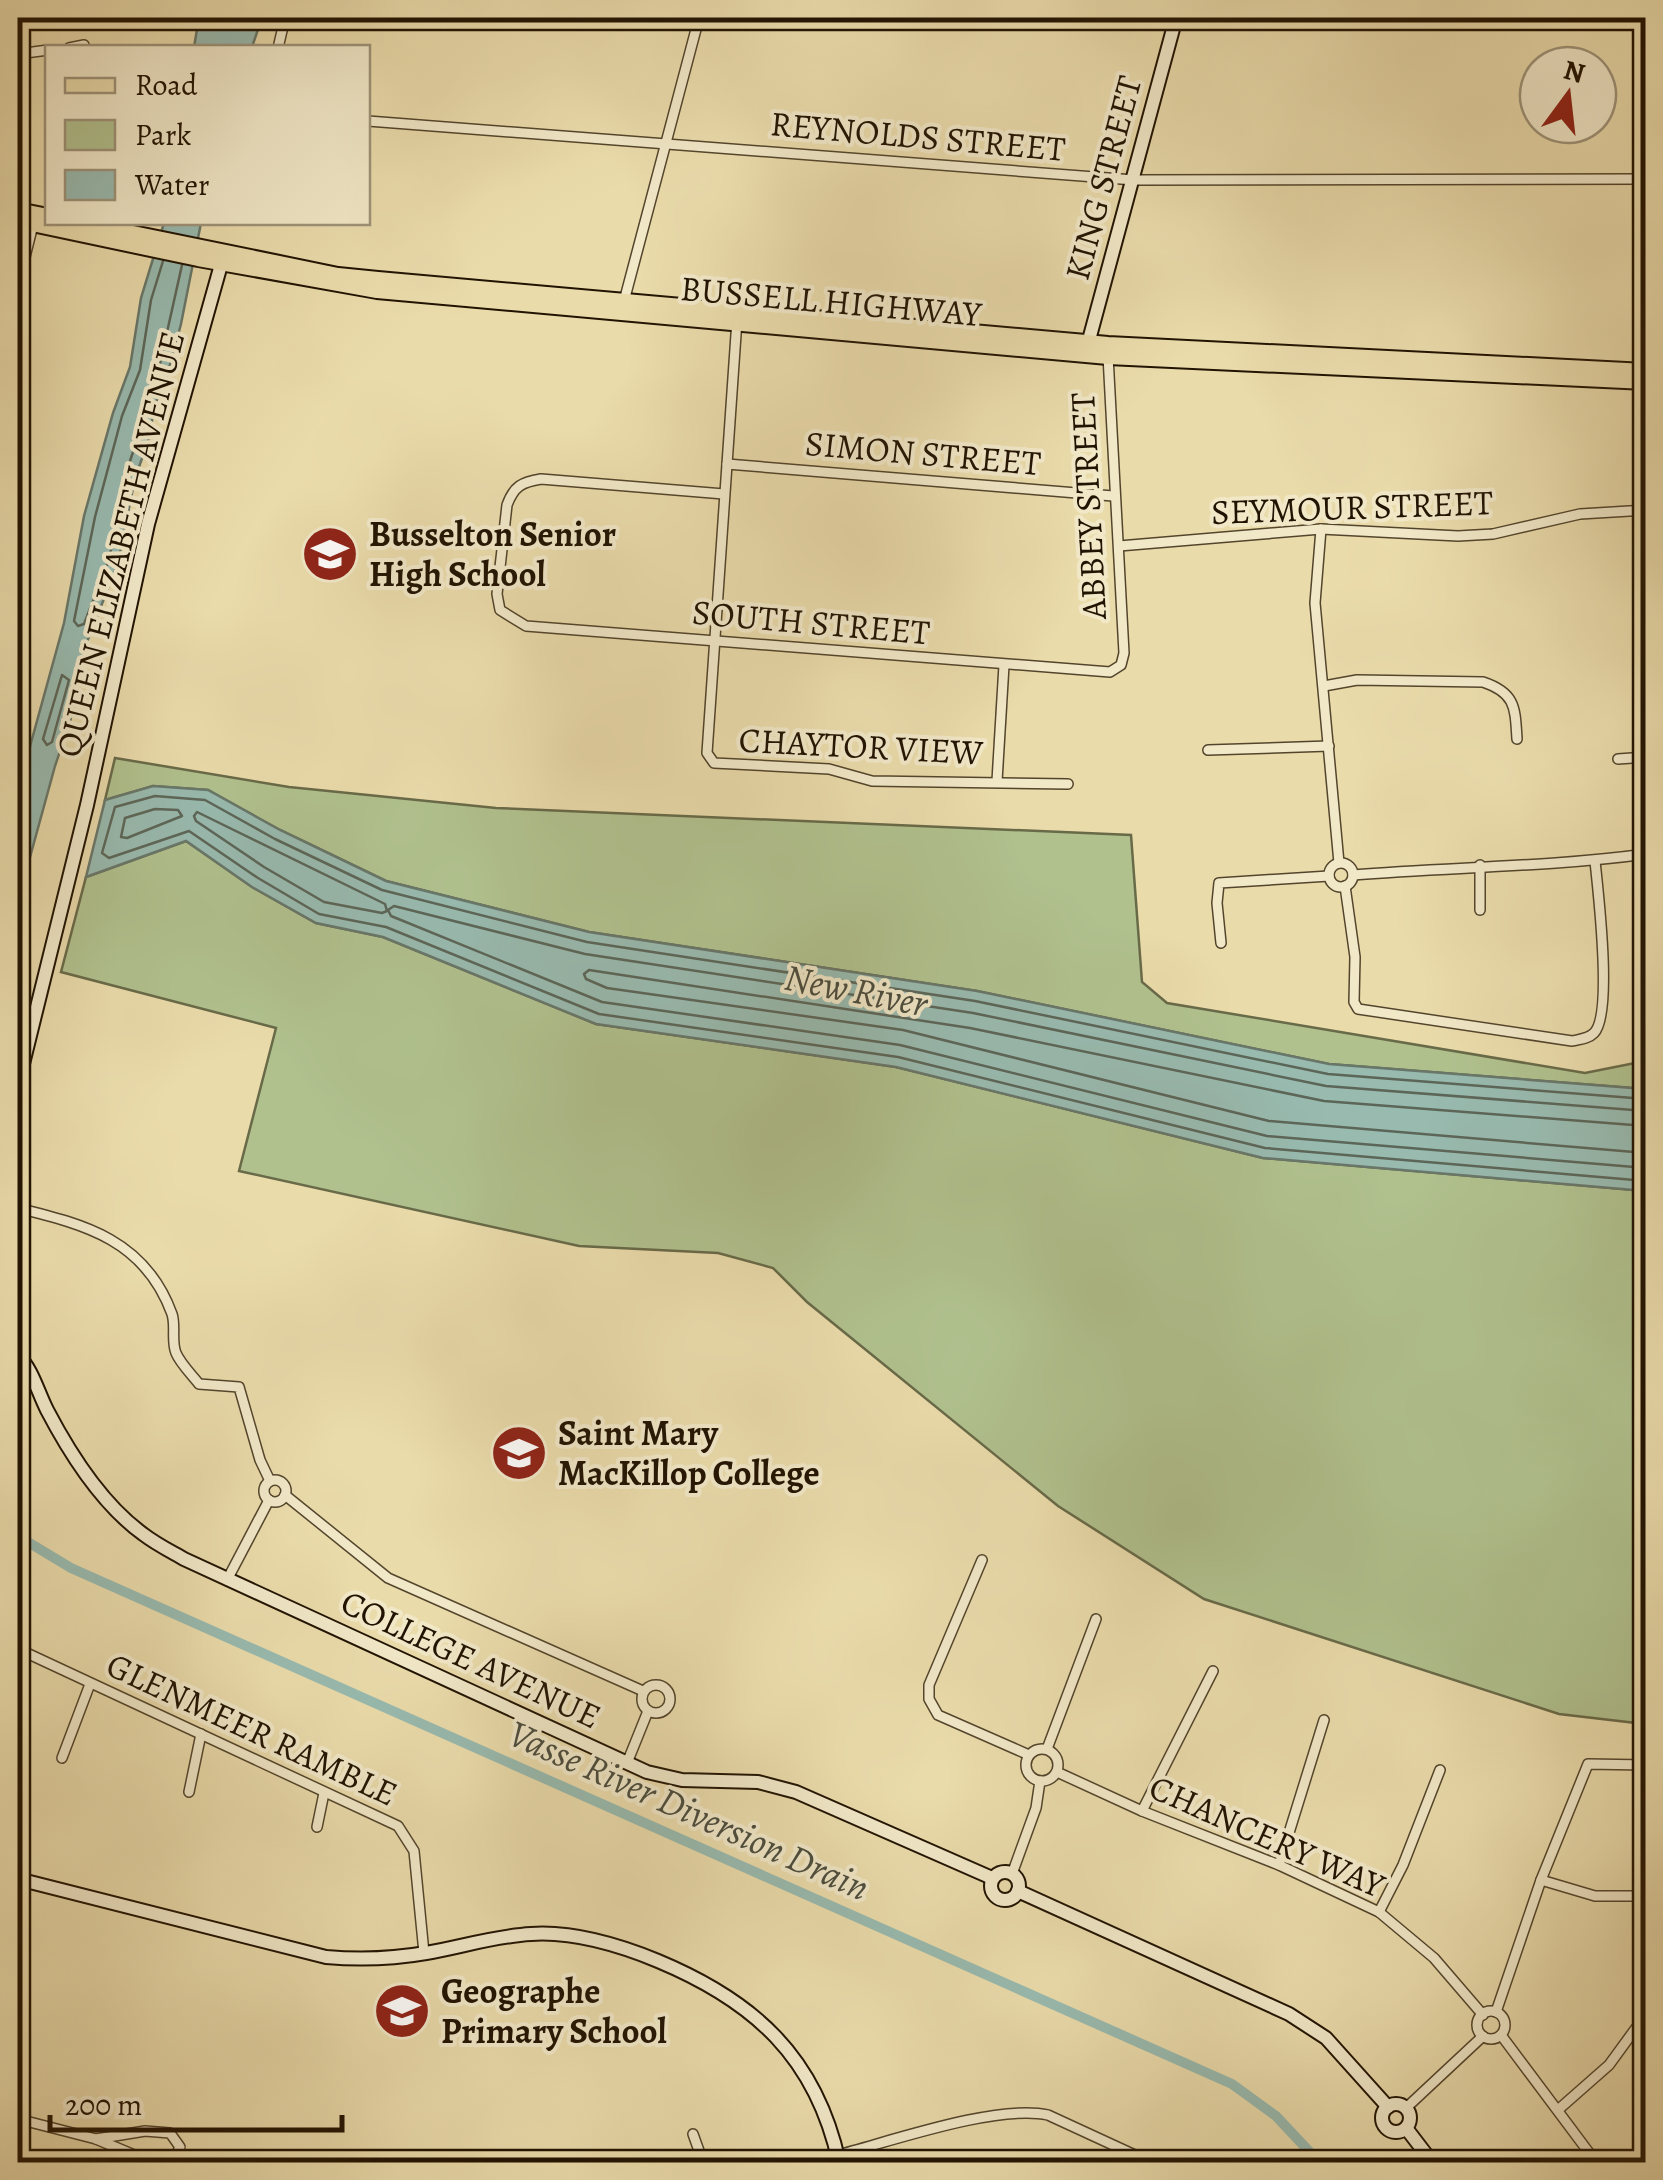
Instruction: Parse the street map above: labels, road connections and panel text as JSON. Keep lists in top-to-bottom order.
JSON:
{
  "streets": {
    "main road": ["BUSSELL HIGHWAY"],
    "street": [
      "REYNOLDS STREET",
      "KING STREET",
      "SIMON STREET",
      "ABBEY STREET",
      "SEYMOUR STREET",
      "QUEEN ELIZABETH AVENUE",
      "SOUTH STREET",
      "CHAYTOR VIEW",
      "COLLEGE AVENUE",
      "GLENMEER RAMBLE",
      "CHANCERY WAY"
    ]
  },
  "crossings": [
    ["REYNOLDS STREET", "KING STREET"],
    ["KING STREET", "BUSSELL HIGHWAY"],
    ["BUSSELL HIGHWAY", "ABBEY STREET"],
    ["BUSSELL HIGHWAY", "QUEEN ELIZABETH AVENUE"],
    ["SIMON STREET", "ABBEY STREET"],
    ["ABBEY STREET", "SEYMOUR STREET"],
    ["ABBEY STREET", "SOUTH STREET"],
    ["SOUTH STREET", "CHAYTOR VIEW"]
  ],
  "water": ["New River", "Vasse River Diversion Drain"],
  "places": {
    "school or university": ["Busselton Senior High School", "Saint Mary MacKillop College", "Geographe Primary School"]
  },
  "legend": ["Road", "Park", "Water"],
  "scale_bar": "200 m",
  "north": "top"
}
